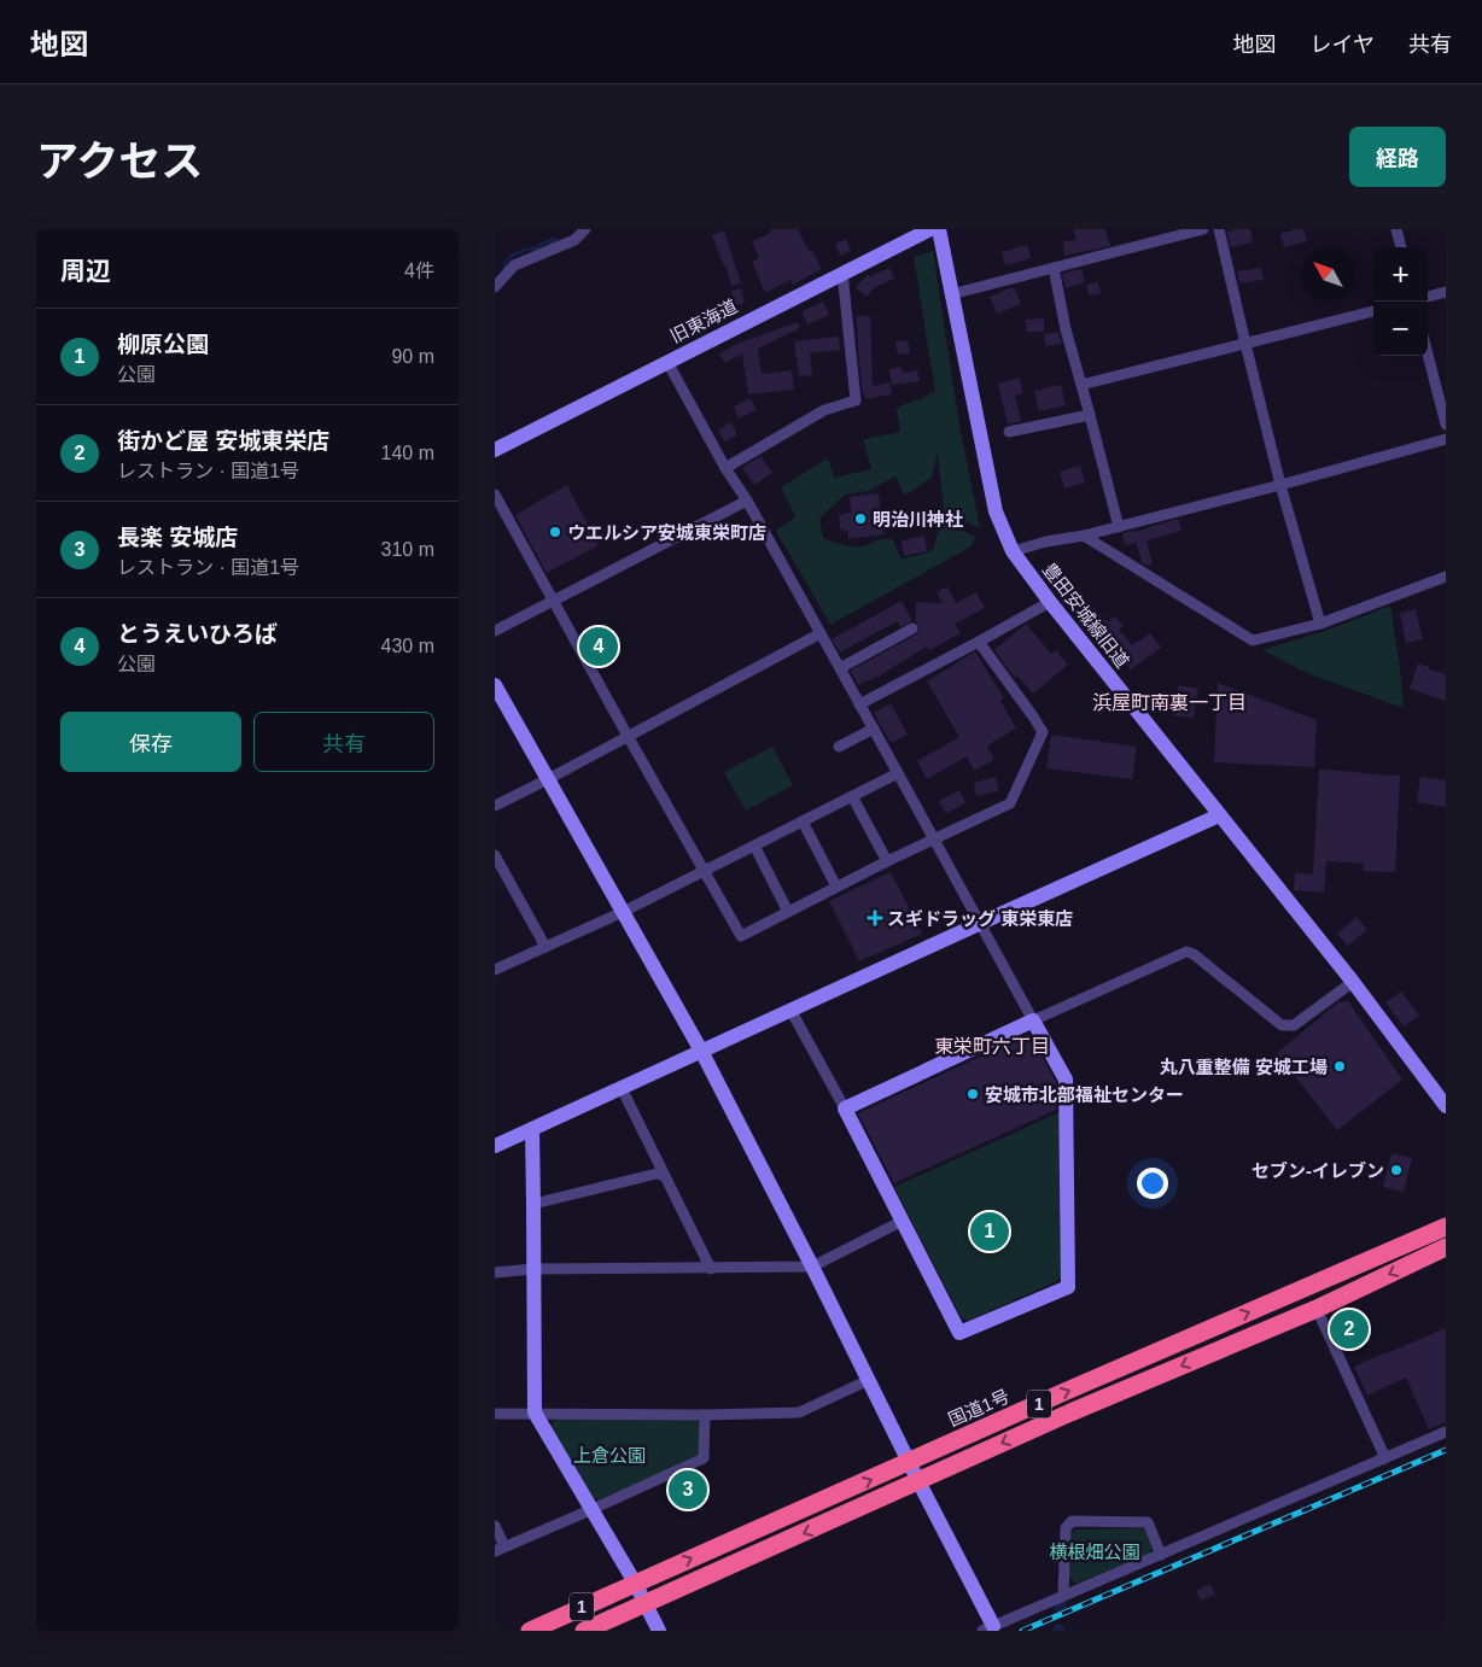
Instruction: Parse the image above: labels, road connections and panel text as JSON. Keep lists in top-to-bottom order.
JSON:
{
  "streets": {
    "highway": ["1", "国道1号"],
    "street": ["旧東海道", "豊田安城線旧道"]
  },
  "districts": ["浜屋町南裏一丁目", "東栄町六丁目"],
  "parks": ["上倉公園", "横根畑公園"],
  "places": {
    "other": [
      "明治川神社",
      "ウエルシア安城東栄町店",
      "丸八重整備 安城工場",
      "安城市北部福祉センター",
      "セブン-イレブン"
    ],
    "health": ["スギドラッグ 東栄東店"]
  },
  "north": "top left",
  "page": {
    "header": "地図",
    "nav": ["地図", "レイヤ", "共有"],
    "title": "アクセス",
    "buttons": [
      "経路",
      ["保存", "共有"]
    ],
    "heading": ["周辺", "4件"],
    "map_buttons": ["+", "−"],
    "list": [
      {
        "mark": "1",
        "name": "柳原公園",
        "note": "公園",
        "value": "90 m"
      },
      {
        "mark": "2",
        "name": "街かど屋 安城東栄店",
        "note": "レストラン · 国道1号",
        "value": "140 m"
      },
      {
        "mark": "3",
        "name": "長楽 安城店",
        "note": "レストラン · 国道1号",
        "value": "310 m"
      },
      {
        "mark": "4",
        "name": "とうえいひろば",
        "note": "公園",
        "value": "430 m"
      }
    ],
    "pins": [
      "4",
      "1",
      "2",
      "3"
    ]
  }
}
